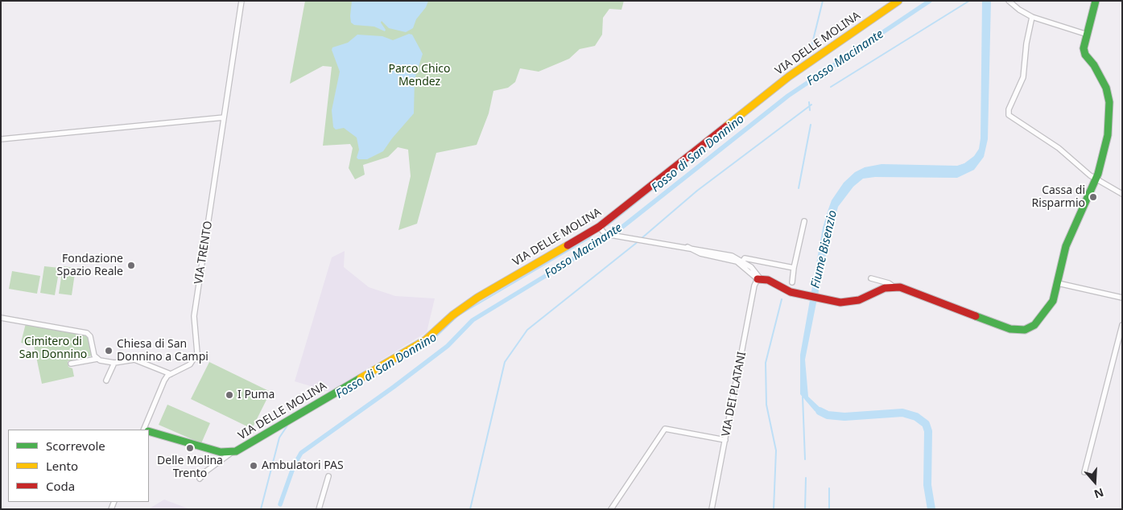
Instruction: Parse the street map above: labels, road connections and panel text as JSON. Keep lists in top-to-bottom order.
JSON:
{
  "streets": {
    "street": ["VIA DELLE MOLINA", "VIA TRENTO", "VIA DEI PLATANI"]
  },
  "water": ["Fosso Macinante", "Fosso di San Donnino", "Fiume Bisenzio"],
  "parks": ["Parco Chico Mendez", "Cimitero di San Donnino"],
  "places": [
    "Cassa di Risparmio",
    "Fondazione Spazio Reale",
    "Chiesa di San Donnino a Campi",
    "I Puma",
    "Delle Molina Trento",
    "Ambulatori PAS"
  ],
  "legend": ["Scorrevole", "Lento", "Coda"],
  "north": "bottom"
}
